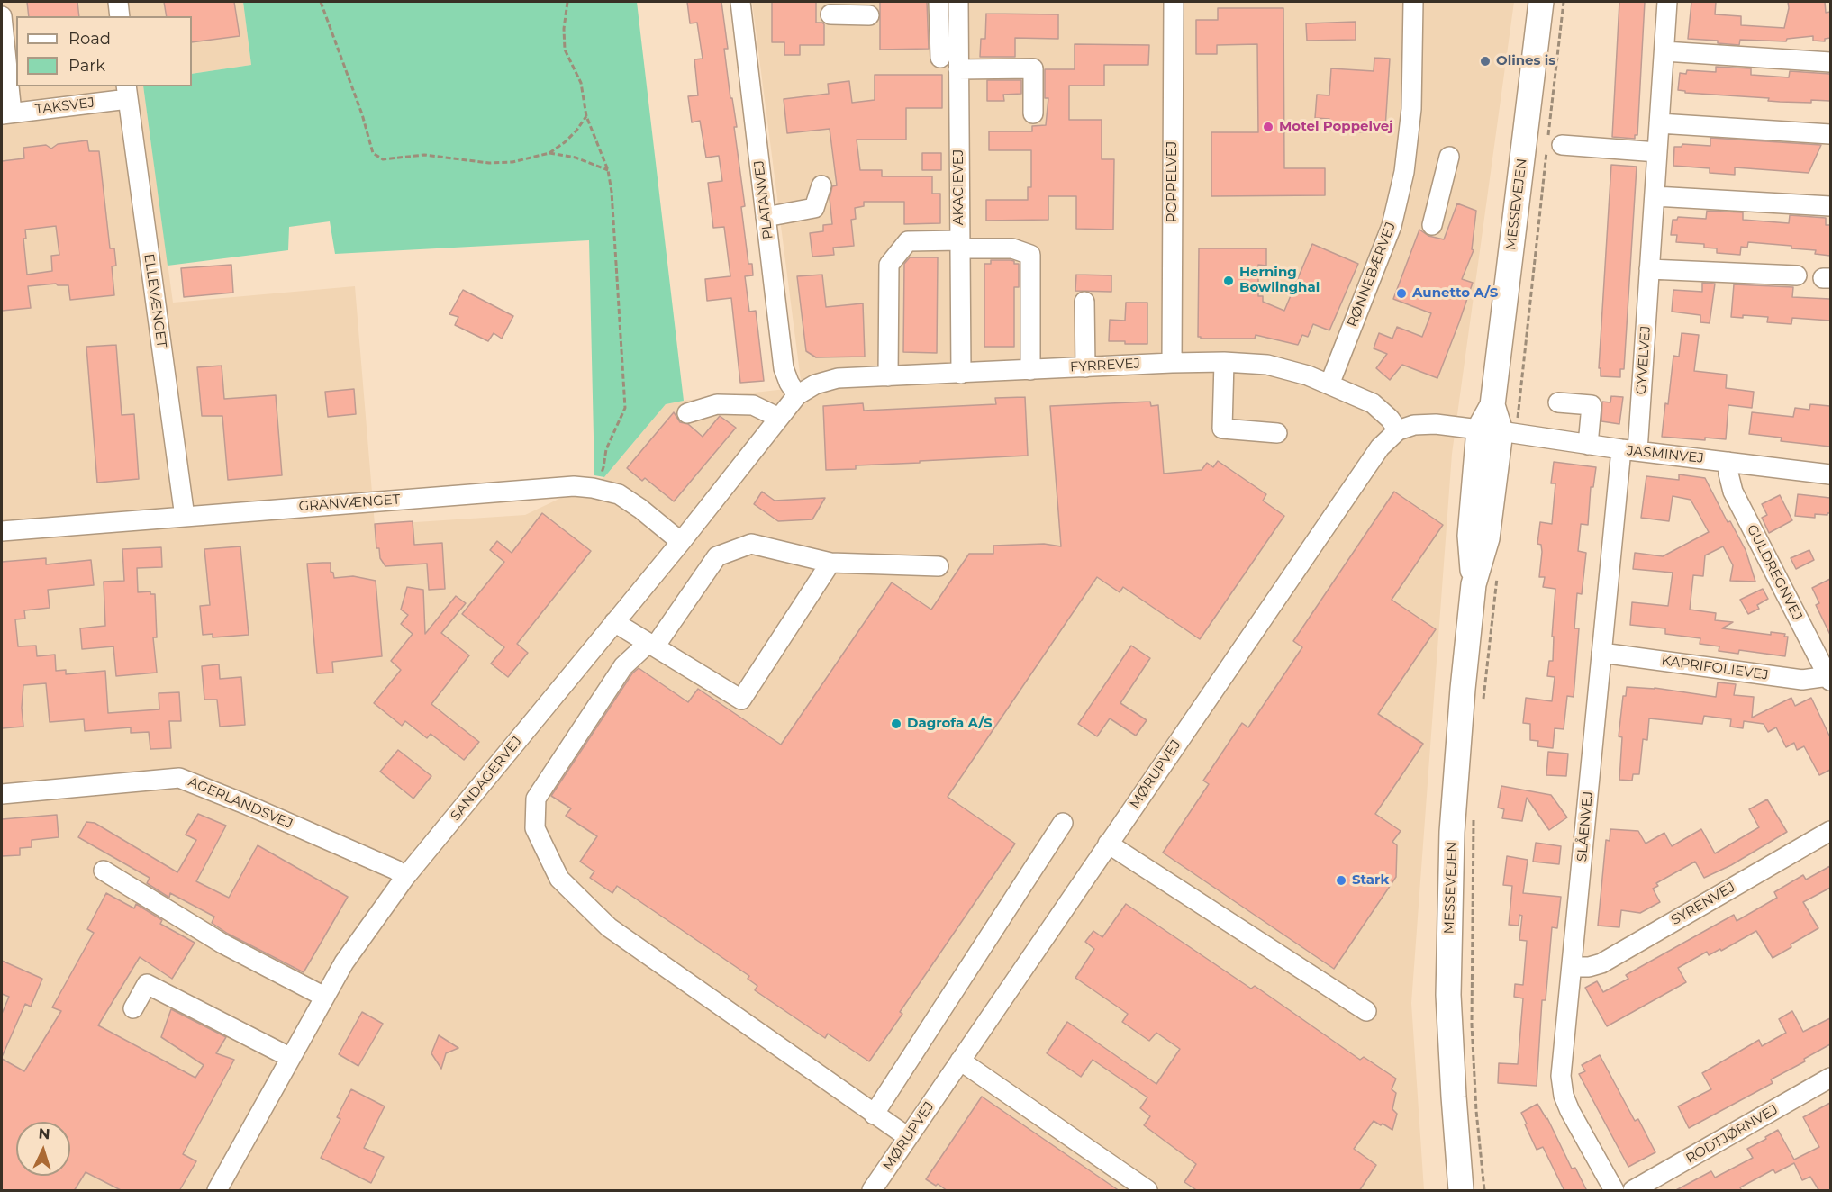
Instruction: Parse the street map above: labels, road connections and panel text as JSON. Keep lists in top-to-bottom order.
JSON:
{
  "streets": {
    "main road": ["MESSEVEJEN"],
    "street": [
      "TAKSVEJ",
      "POPPELVEJ",
      "AKACIEVEJ",
      "PLATANVEJ",
      "RØNNEBÆRVEJ",
      "ELLEVÆNGET",
      "GYVELVEJ",
      "FYRREVEJ",
      "JASMINVEJ",
      "GRANVÆNGET",
      "GULDREGNVEJ",
      "KAPRIFOLIEVEJ",
      "MØRUPVEJ",
      "SANDAGERVEJ",
      "AGERLANDSVEJ",
      "SLÅENVEJ",
      "SYRENVEJ",
      "RØDTJØRNVEJ"
    ]
  },
  "crossings": [
    ["TAKSVEJ", "ELLEVÆNGET"],
    ["POPPELVEJ", "FYRREVEJ"],
    ["AKACIEVEJ", "FYRREVEJ"],
    ["PLATANVEJ", "FYRREVEJ"],
    ["PLATANVEJ", "SANDAGERVEJ"],
    ["MESSEVEJEN", "JASMINVEJ"],
    ["RØNNEBÆRVEJ", "FYRREVEJ"],
    ["ELLEVÆNGET", "GRANVÆNGET"],
    ["GYVELVEJ", "JASMINVEJ"],
    ["GYVELVEJ", "SLÅENVEJ"],
    ["FYRREVEJ", "MØRUPVEJ"],
    ["FYRREVEJ", "SANDAGERVEJ"],
    ["JASMINVEJ", "GULDREGNVEJ"],
    ["JASMINVEJ", "SLÅENVEJ"],
    ["GRANVÆNGET", "SANDAGERVEJ"],
    ["GULDREGNVEJ", "KAPRIFOLIEVEJ"],
    ["KAPRIFOLIEVEJ", "SLÅENVEJ"],
    ["SANDAGERVEJ", "AGERLANDSVEJ"],
    ["SLÅENVEJ", "SYRENVEJ"]
  ],
  "places": [
    "Olines is",
    "Motel Poppelvej",
    "Herning Bowlinghal",
    "Aunetto A/S",
    "Dagrofa A/S",
    "Stark"
  ],
  "legend": ["Road", "Park"],
  "north": "top"
}
